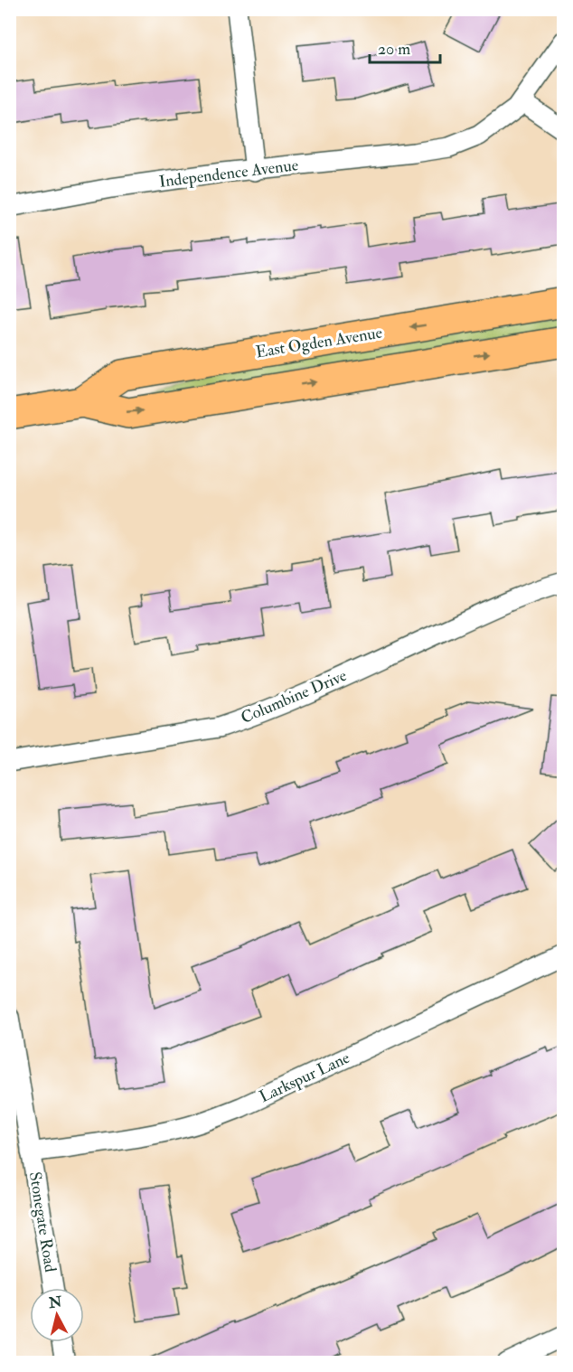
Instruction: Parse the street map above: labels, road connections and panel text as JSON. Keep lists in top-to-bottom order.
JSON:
{
  "streets": {
    "main road": ["East Ogden Avenue"],
    "street": [
      "Independence Avenue",
      "Columbine Drive",
      "Larkspur Lane",
      "Stonegate Road"
    ]
  },
  "crossings": [
    ["Larkspur Lane", "Stonegate Road"]
  ],
  "scale_bar": "20 m",
  "north": "top"
}
